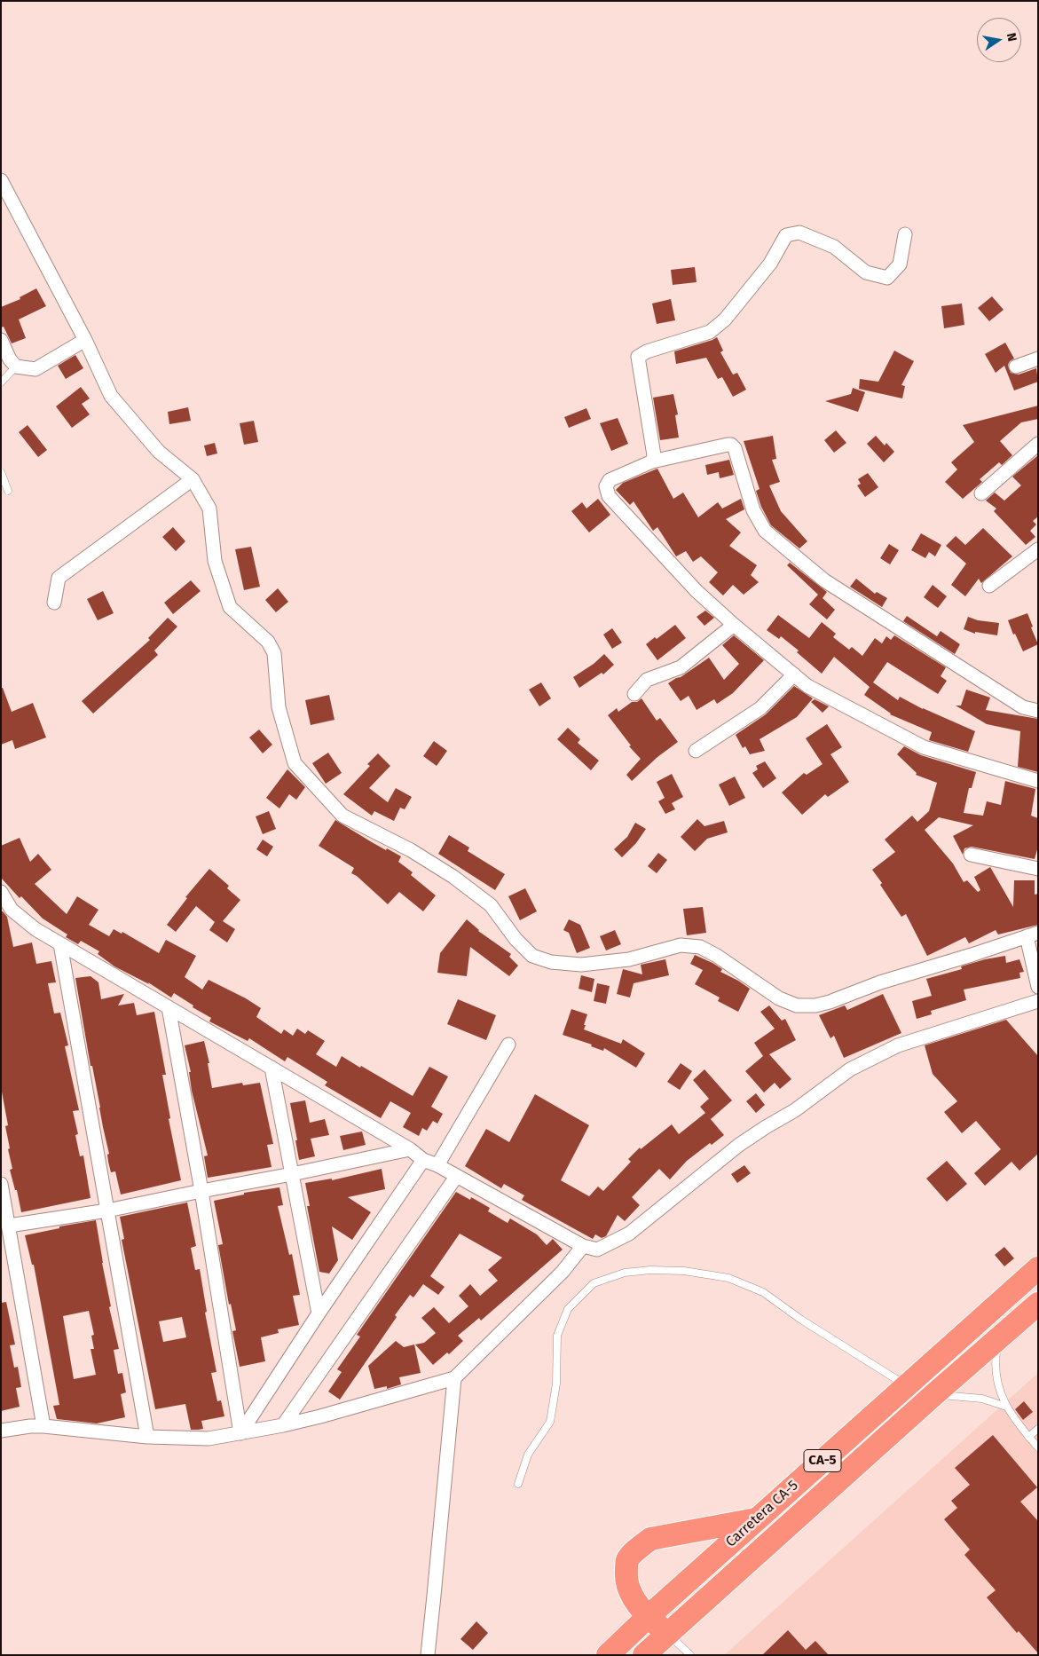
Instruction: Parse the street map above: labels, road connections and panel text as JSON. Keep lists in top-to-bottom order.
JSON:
{
  "streets": {
    "highway": ["CA-5", "Carretera CA-5"]
  },
  "north": "right"
}
